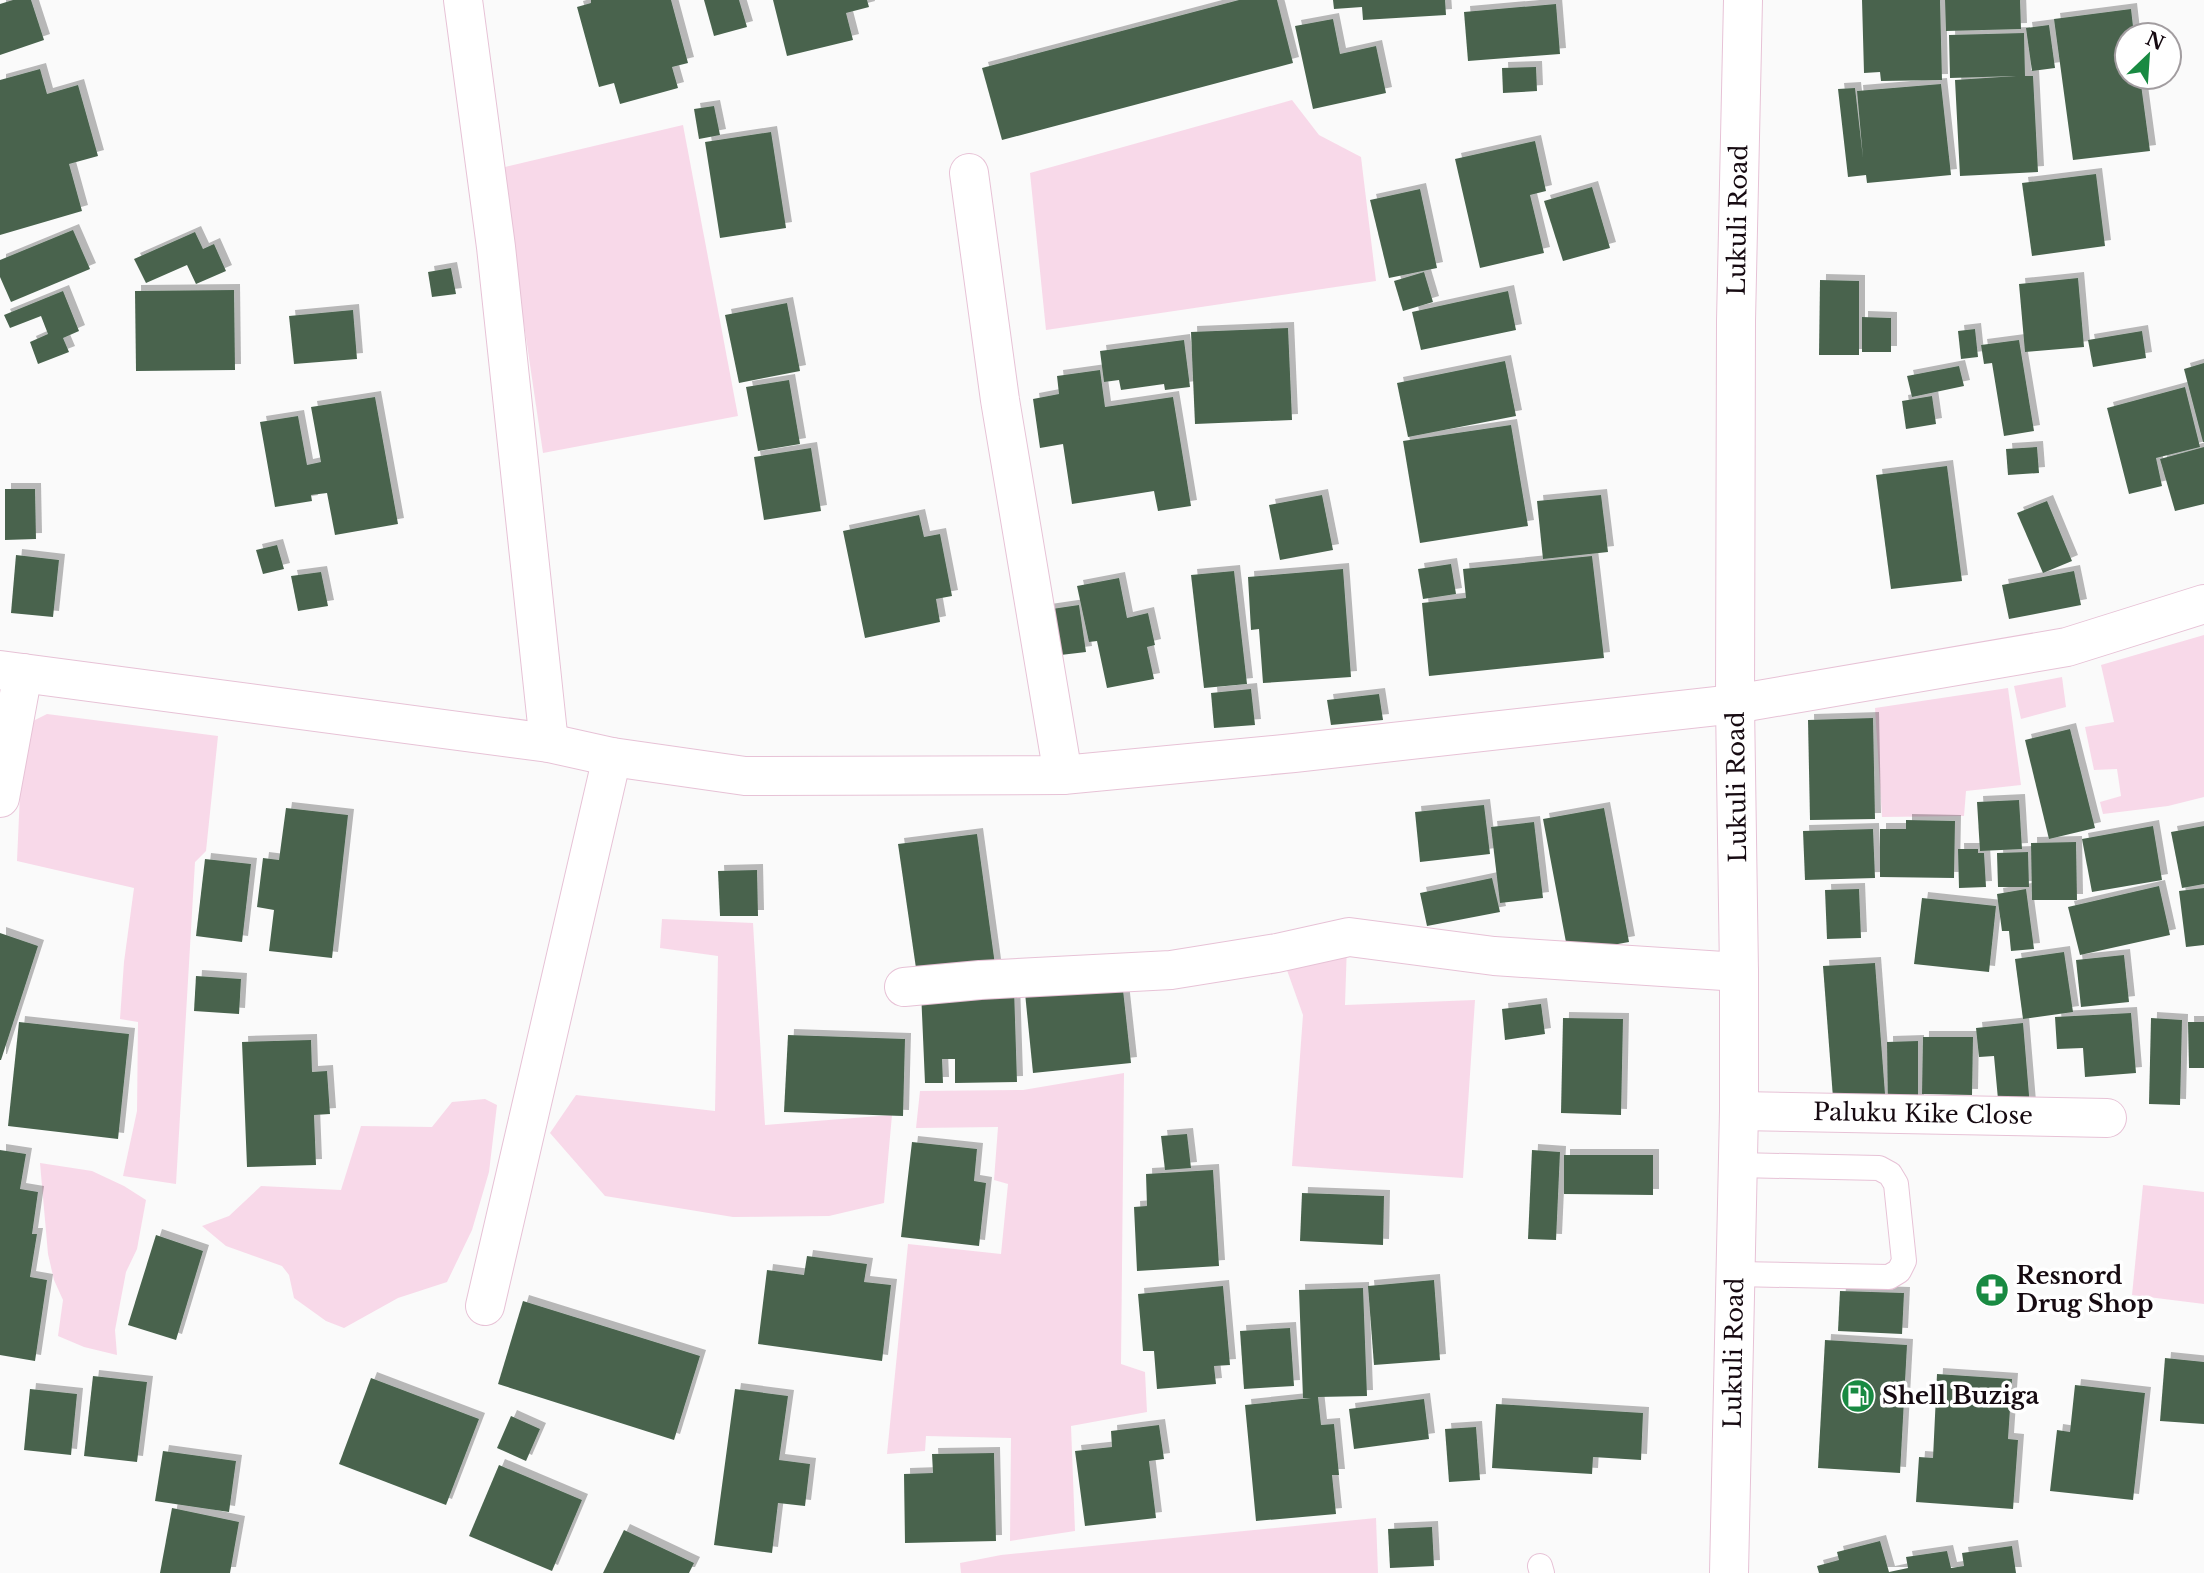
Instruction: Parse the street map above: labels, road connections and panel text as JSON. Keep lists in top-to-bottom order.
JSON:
{
  "streets": {
    "street": ["Lukuli Road", "Paluku Kike Close"]
  },
  "crossings": [
    ["Lukuli Road", "Paluku Kike Close"]
  ],
  "places": {
    "pharmacy": ["Resnord Drug Shop"],
    "fuel station": ["Shell Buziga"]
  },
  "north": "top right"
}
